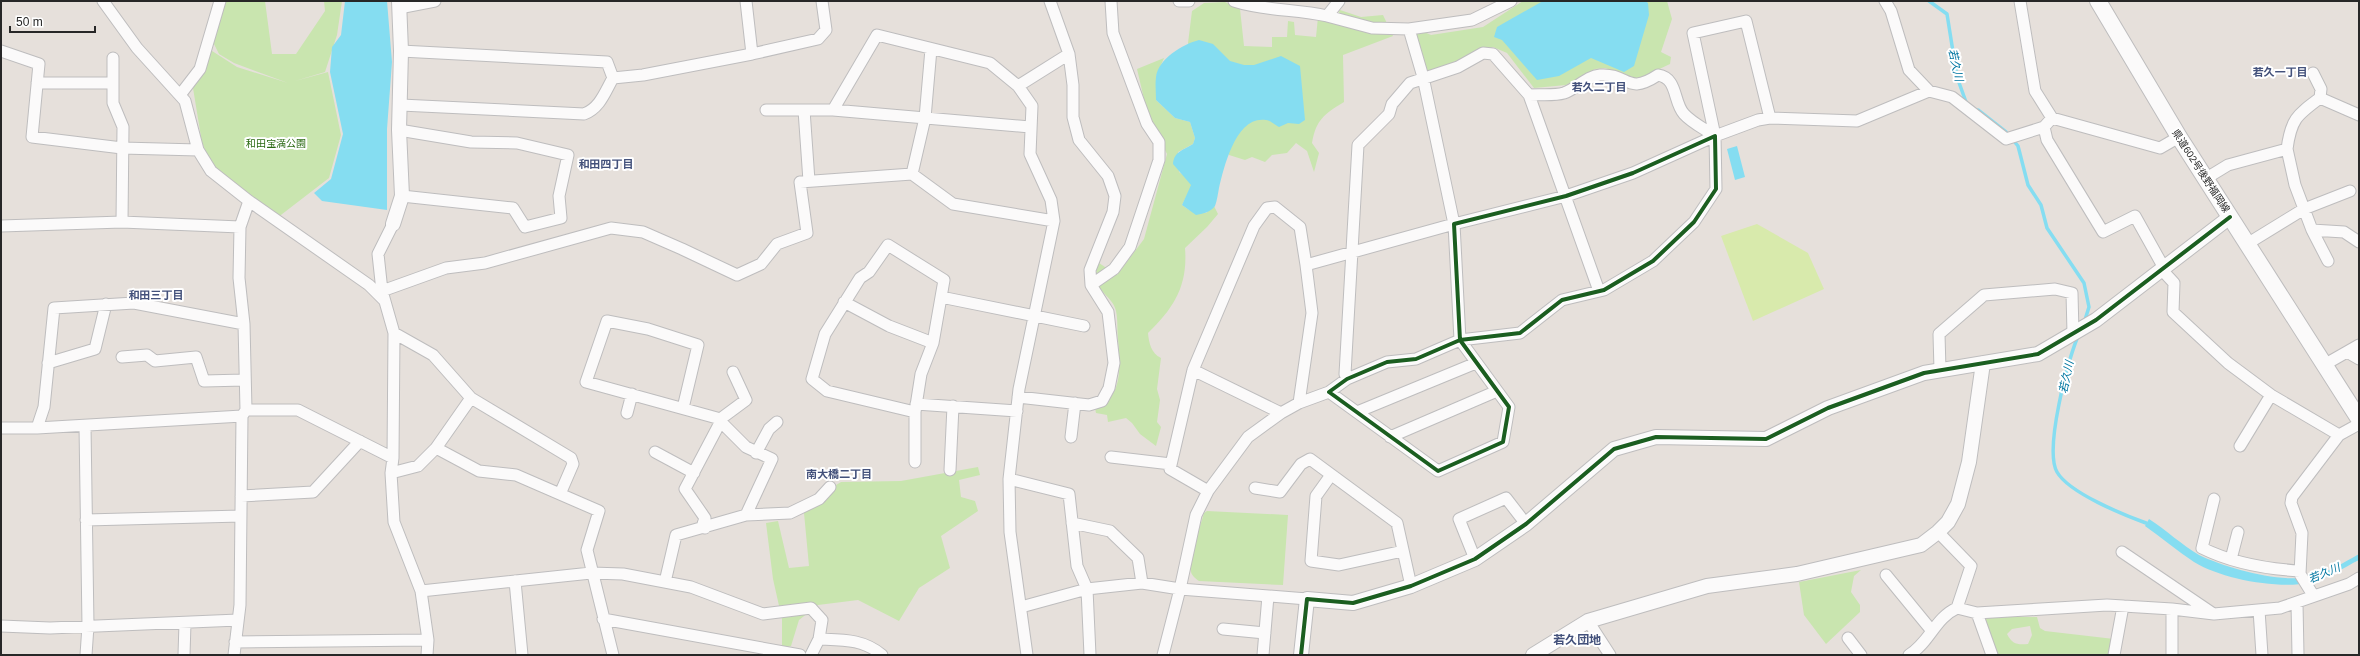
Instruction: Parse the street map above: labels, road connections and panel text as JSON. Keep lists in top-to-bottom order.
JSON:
{
  "streets": {
    "main road": ["県道602号後野福岡線"]
  },
  "districts": [
    "若久一丁目",
    "若久二丁目",
    "和田四丁目",
    "和田三丁目",
    "南大橋二丁目",
    "若久団地"
  ],
  "water": ["若久川"],
  "parks": ["和田宝満公園"],
  "scale_bar": "50 m"
}
